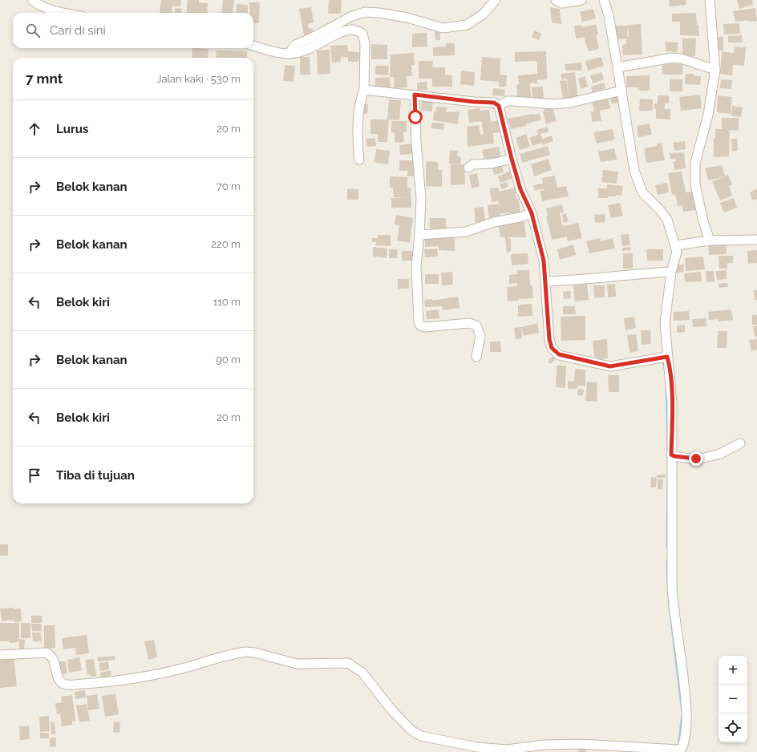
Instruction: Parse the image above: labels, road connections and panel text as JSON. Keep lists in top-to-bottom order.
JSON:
{
  "page": {
    "search": "Cari di sini",
    "heading": ["7 mnt", "Jalan kaki · 530 m"],
    "list": [
      ["Lurus", "20 m"],
      ["Belok kanan", "70 m"],
      ["Belok kanan", "220 m"],
      ["Belok kiri", "110 m"],
      ["Belok kanan", "90 m"],
      ["Belok kiri", "20 m"],
      "Tiba di tujuan"
    ],
    "map_buttons": ["+", "−"]
  }
}
